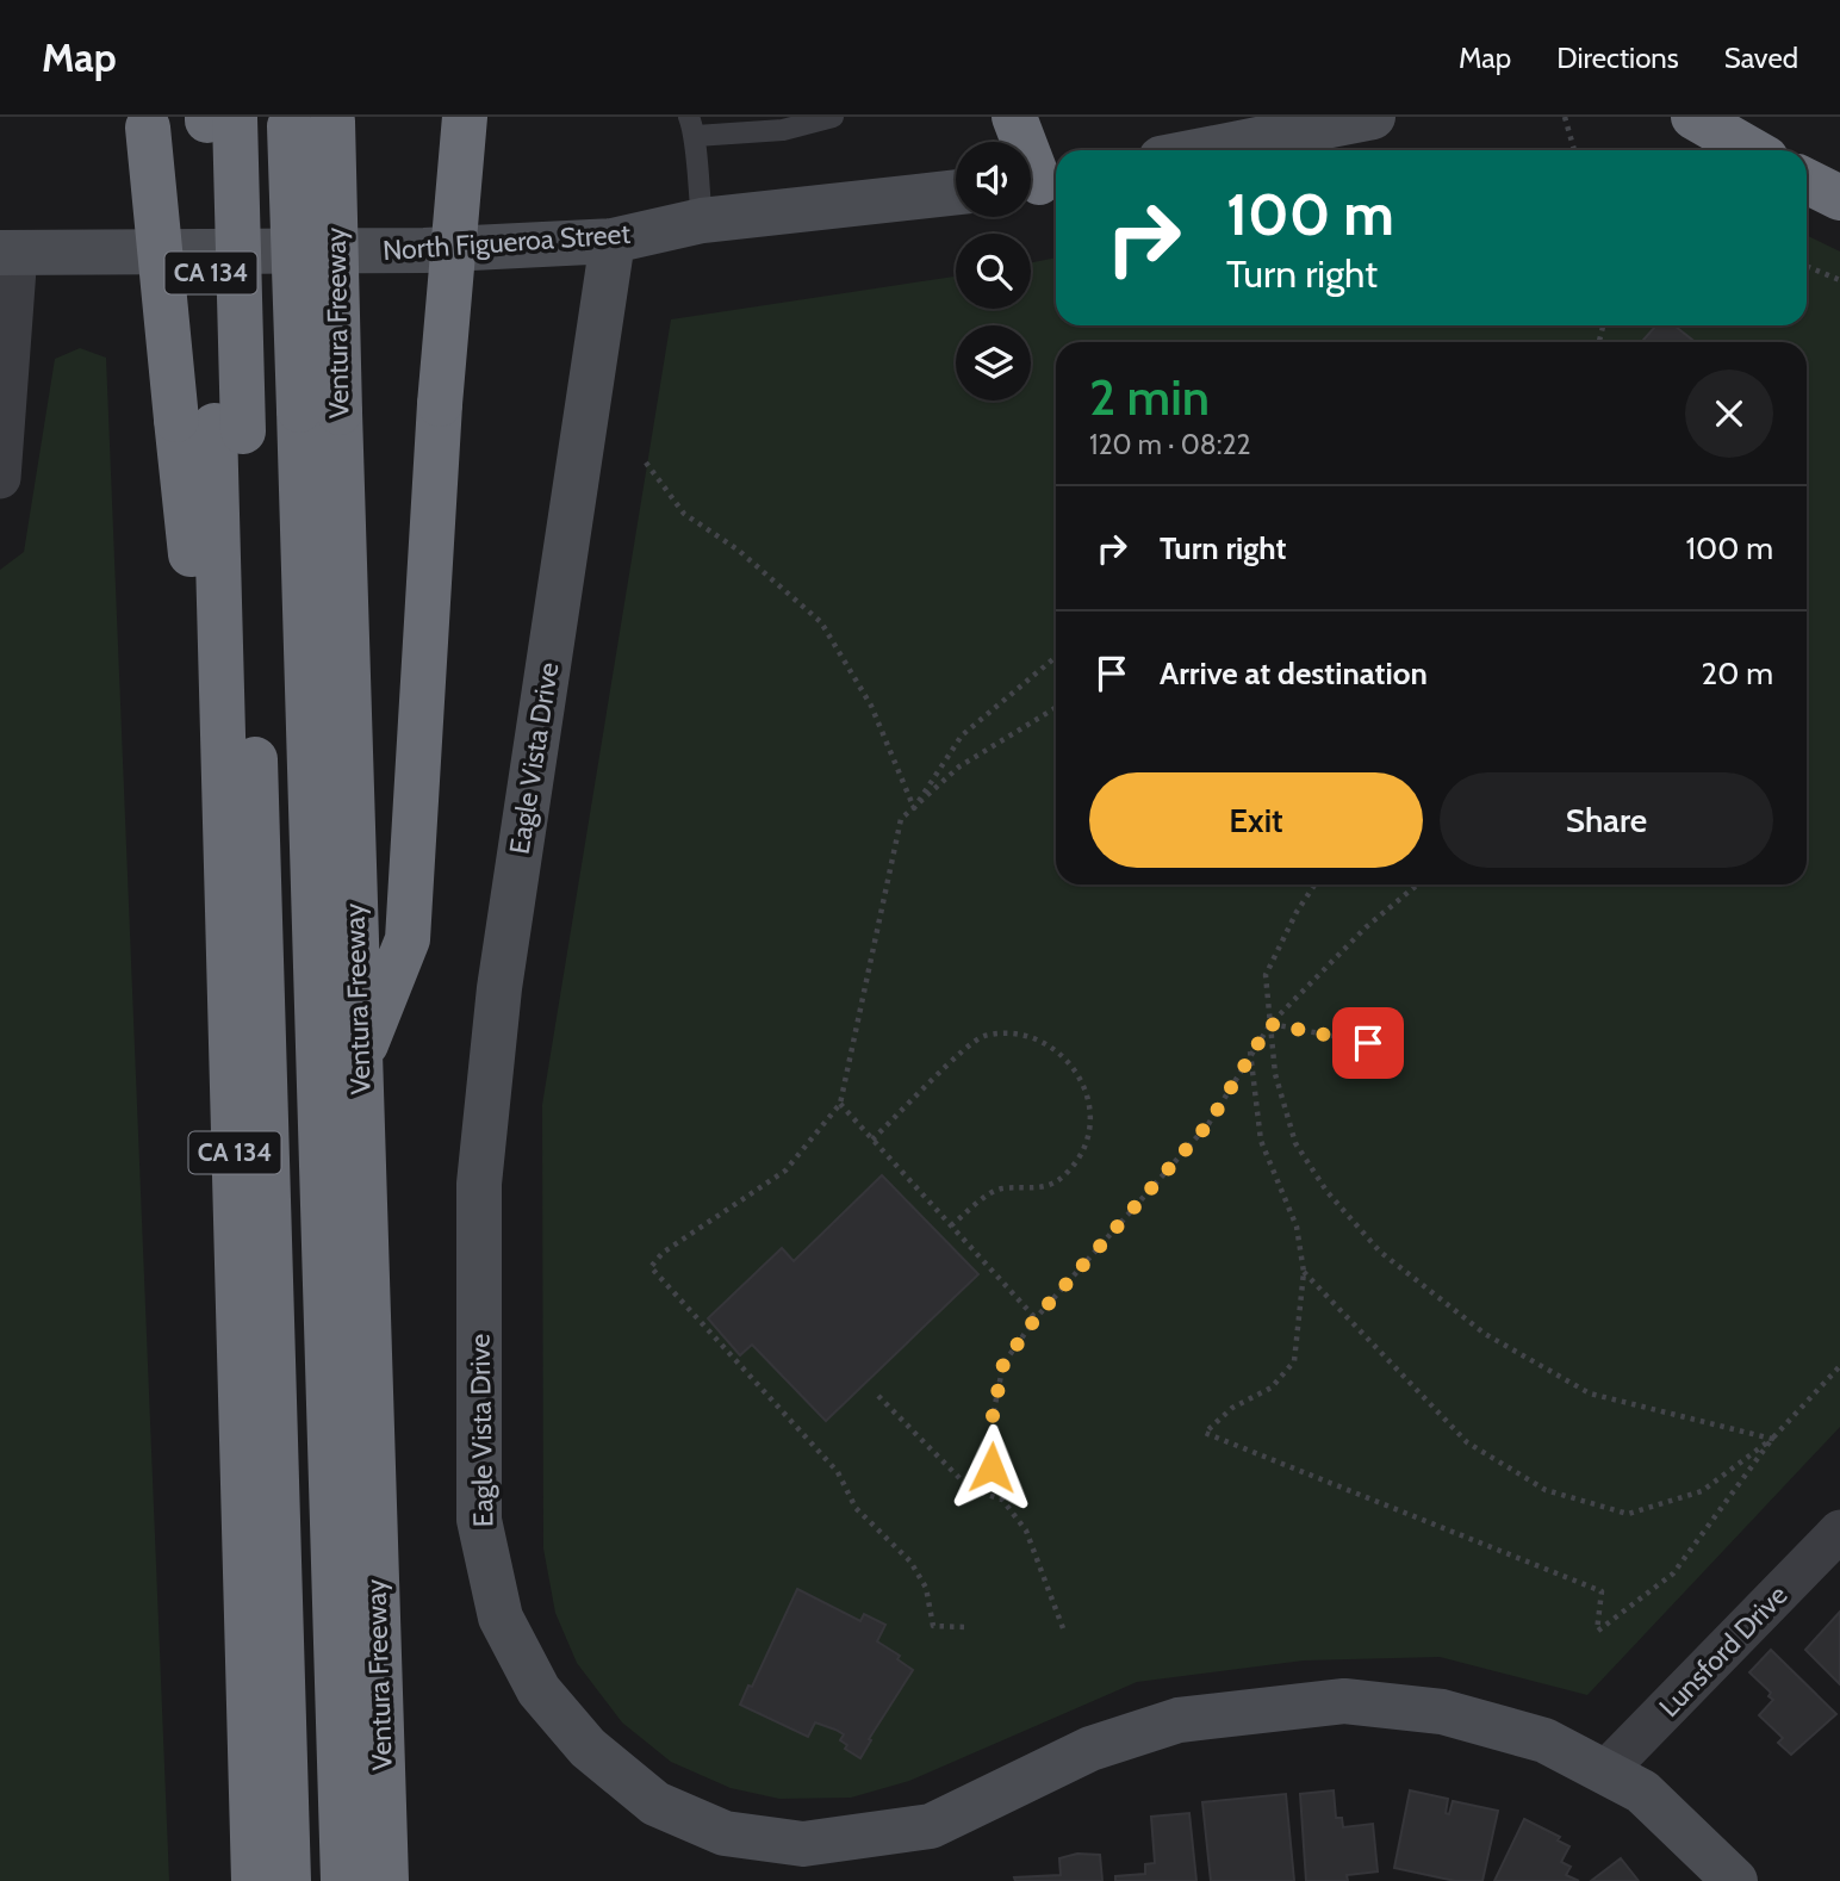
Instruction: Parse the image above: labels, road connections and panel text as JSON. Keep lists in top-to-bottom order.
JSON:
{
  "streets": {
    "highway": ["CA 134", "Ventura Freeway"],
    "street": ["North Figueroa Street", "Eagle Vista Drive", "Lunsford Drive"]
  },
  "crossings": [
    ["North Figueroa Street", "Eagle Vista Drive"],
    ["Eagle Vista Drive", "Lunsford Drive"]
  ],
  "page": {
    "header": "Map",
    "nav": ["Map", "Directions", "Saved"],
    "turn": ["100 m", "Turn right"],
    "heading": ["2 min", "120 m · 08:22"],
    "list": [
      {
        "name": "Turn right",
        "value": "100 m"
      },
      {
        "name": "Arrive at destination",
        "value": "20 m"
      }
    ],
    "buttons": ["Exit", "Share"]
  }
}
